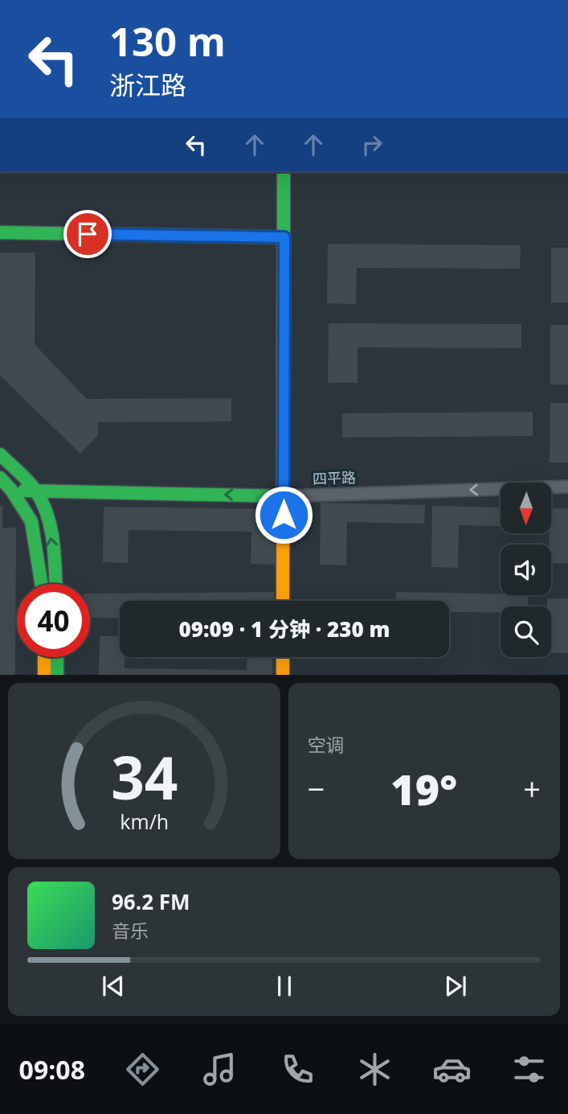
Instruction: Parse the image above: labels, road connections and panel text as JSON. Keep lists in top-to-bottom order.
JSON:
{
  "streets": {
    "street": ["四平路"]
  },
  "one_way": ["四平路"],
  "north": "bottom",
  "page": {
    "turn": ["130 m", "浙江路"],
    "limit": "40",
    "trip": "09:09 · 1 分钟 · 230 m",
    "tile": "空调",
    "heat": ["−", "19°", "+"],
    "song": ["96.2 FM", "音乐"],
    "tabs": "09:08",
    "gauge": ["34", "km/h"]
  }
}
